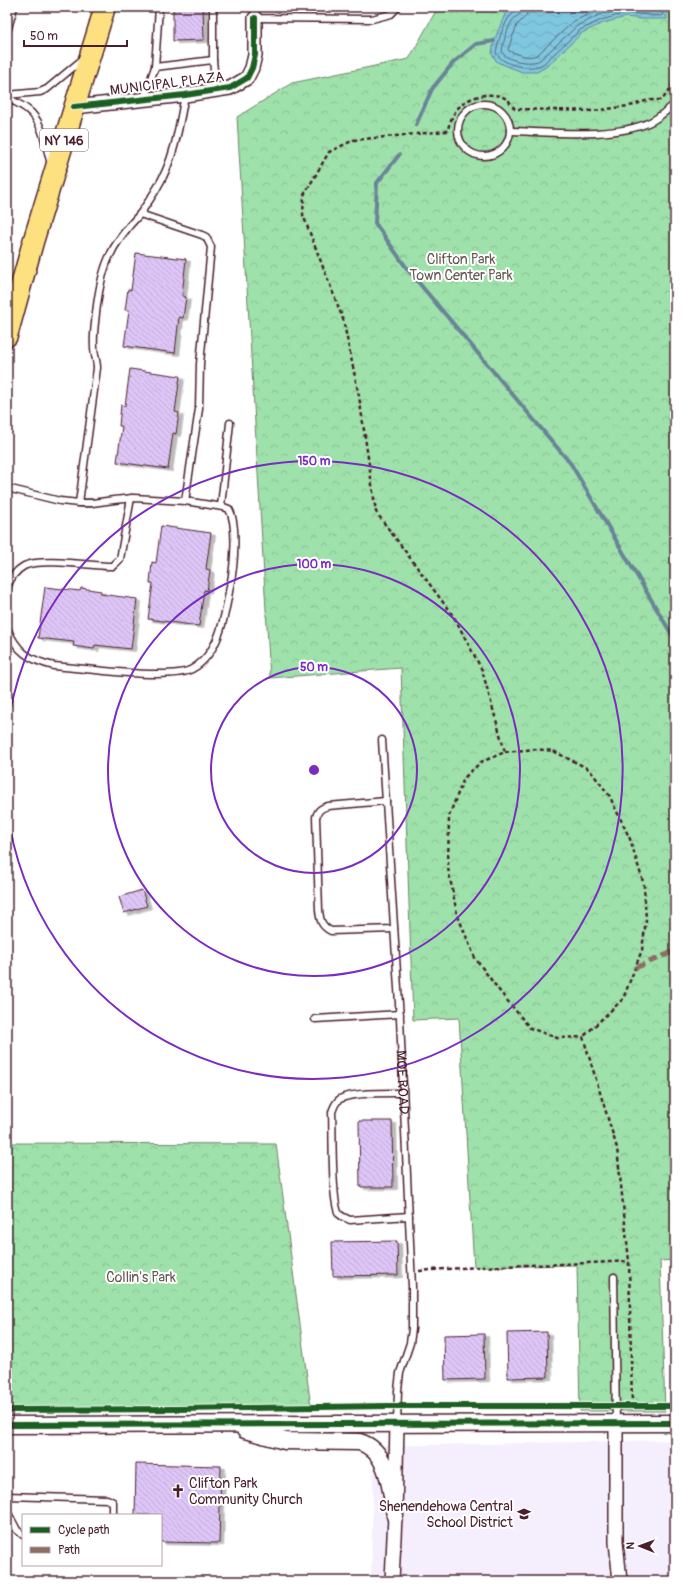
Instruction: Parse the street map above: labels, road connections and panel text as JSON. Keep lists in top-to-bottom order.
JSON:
{
  "streets": {
    "main road": ["NY 146"],
    "street": ["MUNICIPAL PLAZA"],
    "lane": ["MOE ROAD"]
  },
  "crossings": [
    ["MUNICIPAL PLAZA", "NY 146"]
  ],
  "parks": ["Clifton Park Town Center Park", "Collin's Park"],
  "places": {
    "church": ["Clifton Park Community Church"],
    "school or university": ["Shenendehowa Central School District"]
  },
  "legend": ["Cycle path", "Path"],
  "scale_bar": "50 m",
  "north": "left",
  "rings": ["150 m", "100 m", "50 m"]
}
